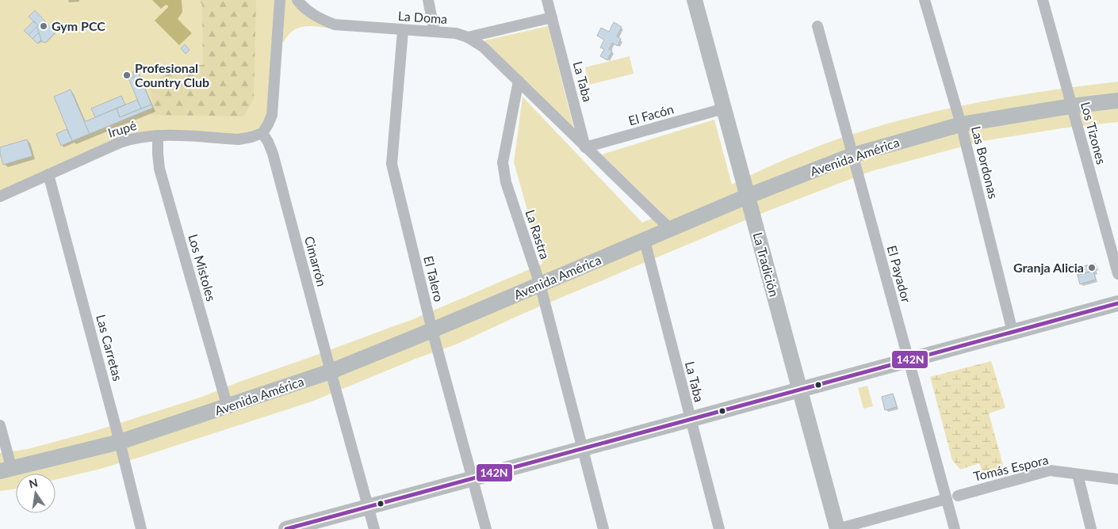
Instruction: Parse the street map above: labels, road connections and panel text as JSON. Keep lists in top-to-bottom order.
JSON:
{
  "streets": {
    "street": [
      "La Doma",
      "La Taba",
      "El Facón",
      "Irupé",
      "Los Tizones",
      "Avenida América",
      "Las Bordonas",
      "La Rastra",
      "Cimarrón",
      "La Tradición",
      "Los Mistoles",
      "El Payador",
      "El Talero",
      "Las Carretas",
      "Tomás Espora"
    ]
  },
  "crossings": [
    ["La Doma", "La Taba"],
    ["La Doma", "El Talero"],
    ["La Taba", "El Facón"],
    ["La Taba", "Avenida América"],
    ["El Facón", "La Tradición"],
    ["Irupé", "Cimarrón"],
    ["Irupé", "Los Mistoles"],
    ["Irupé", "Las Carretas"],
    ["Los Tizones", "Avenida América"],
    ["Avenida América", "Las Bordonas"],
    ["Avenida América", "La Rastra"],
    ["Avenida América", "Cimarrón"],
    ["Avenida América", "La Tradición"],
    ["Avenida América", "Los Mistoles"],
    ["Avenida América", "El Payador"],
    ["Avenida América", "El Talero"],
    ["Avenida América", "Las Carretas"]
  ],
  "places": ["Gym PCC", "Profesional Country Club", "Granja Alicia"],
  "lines": ["transit line 142N"],
  "north": "top"
}
